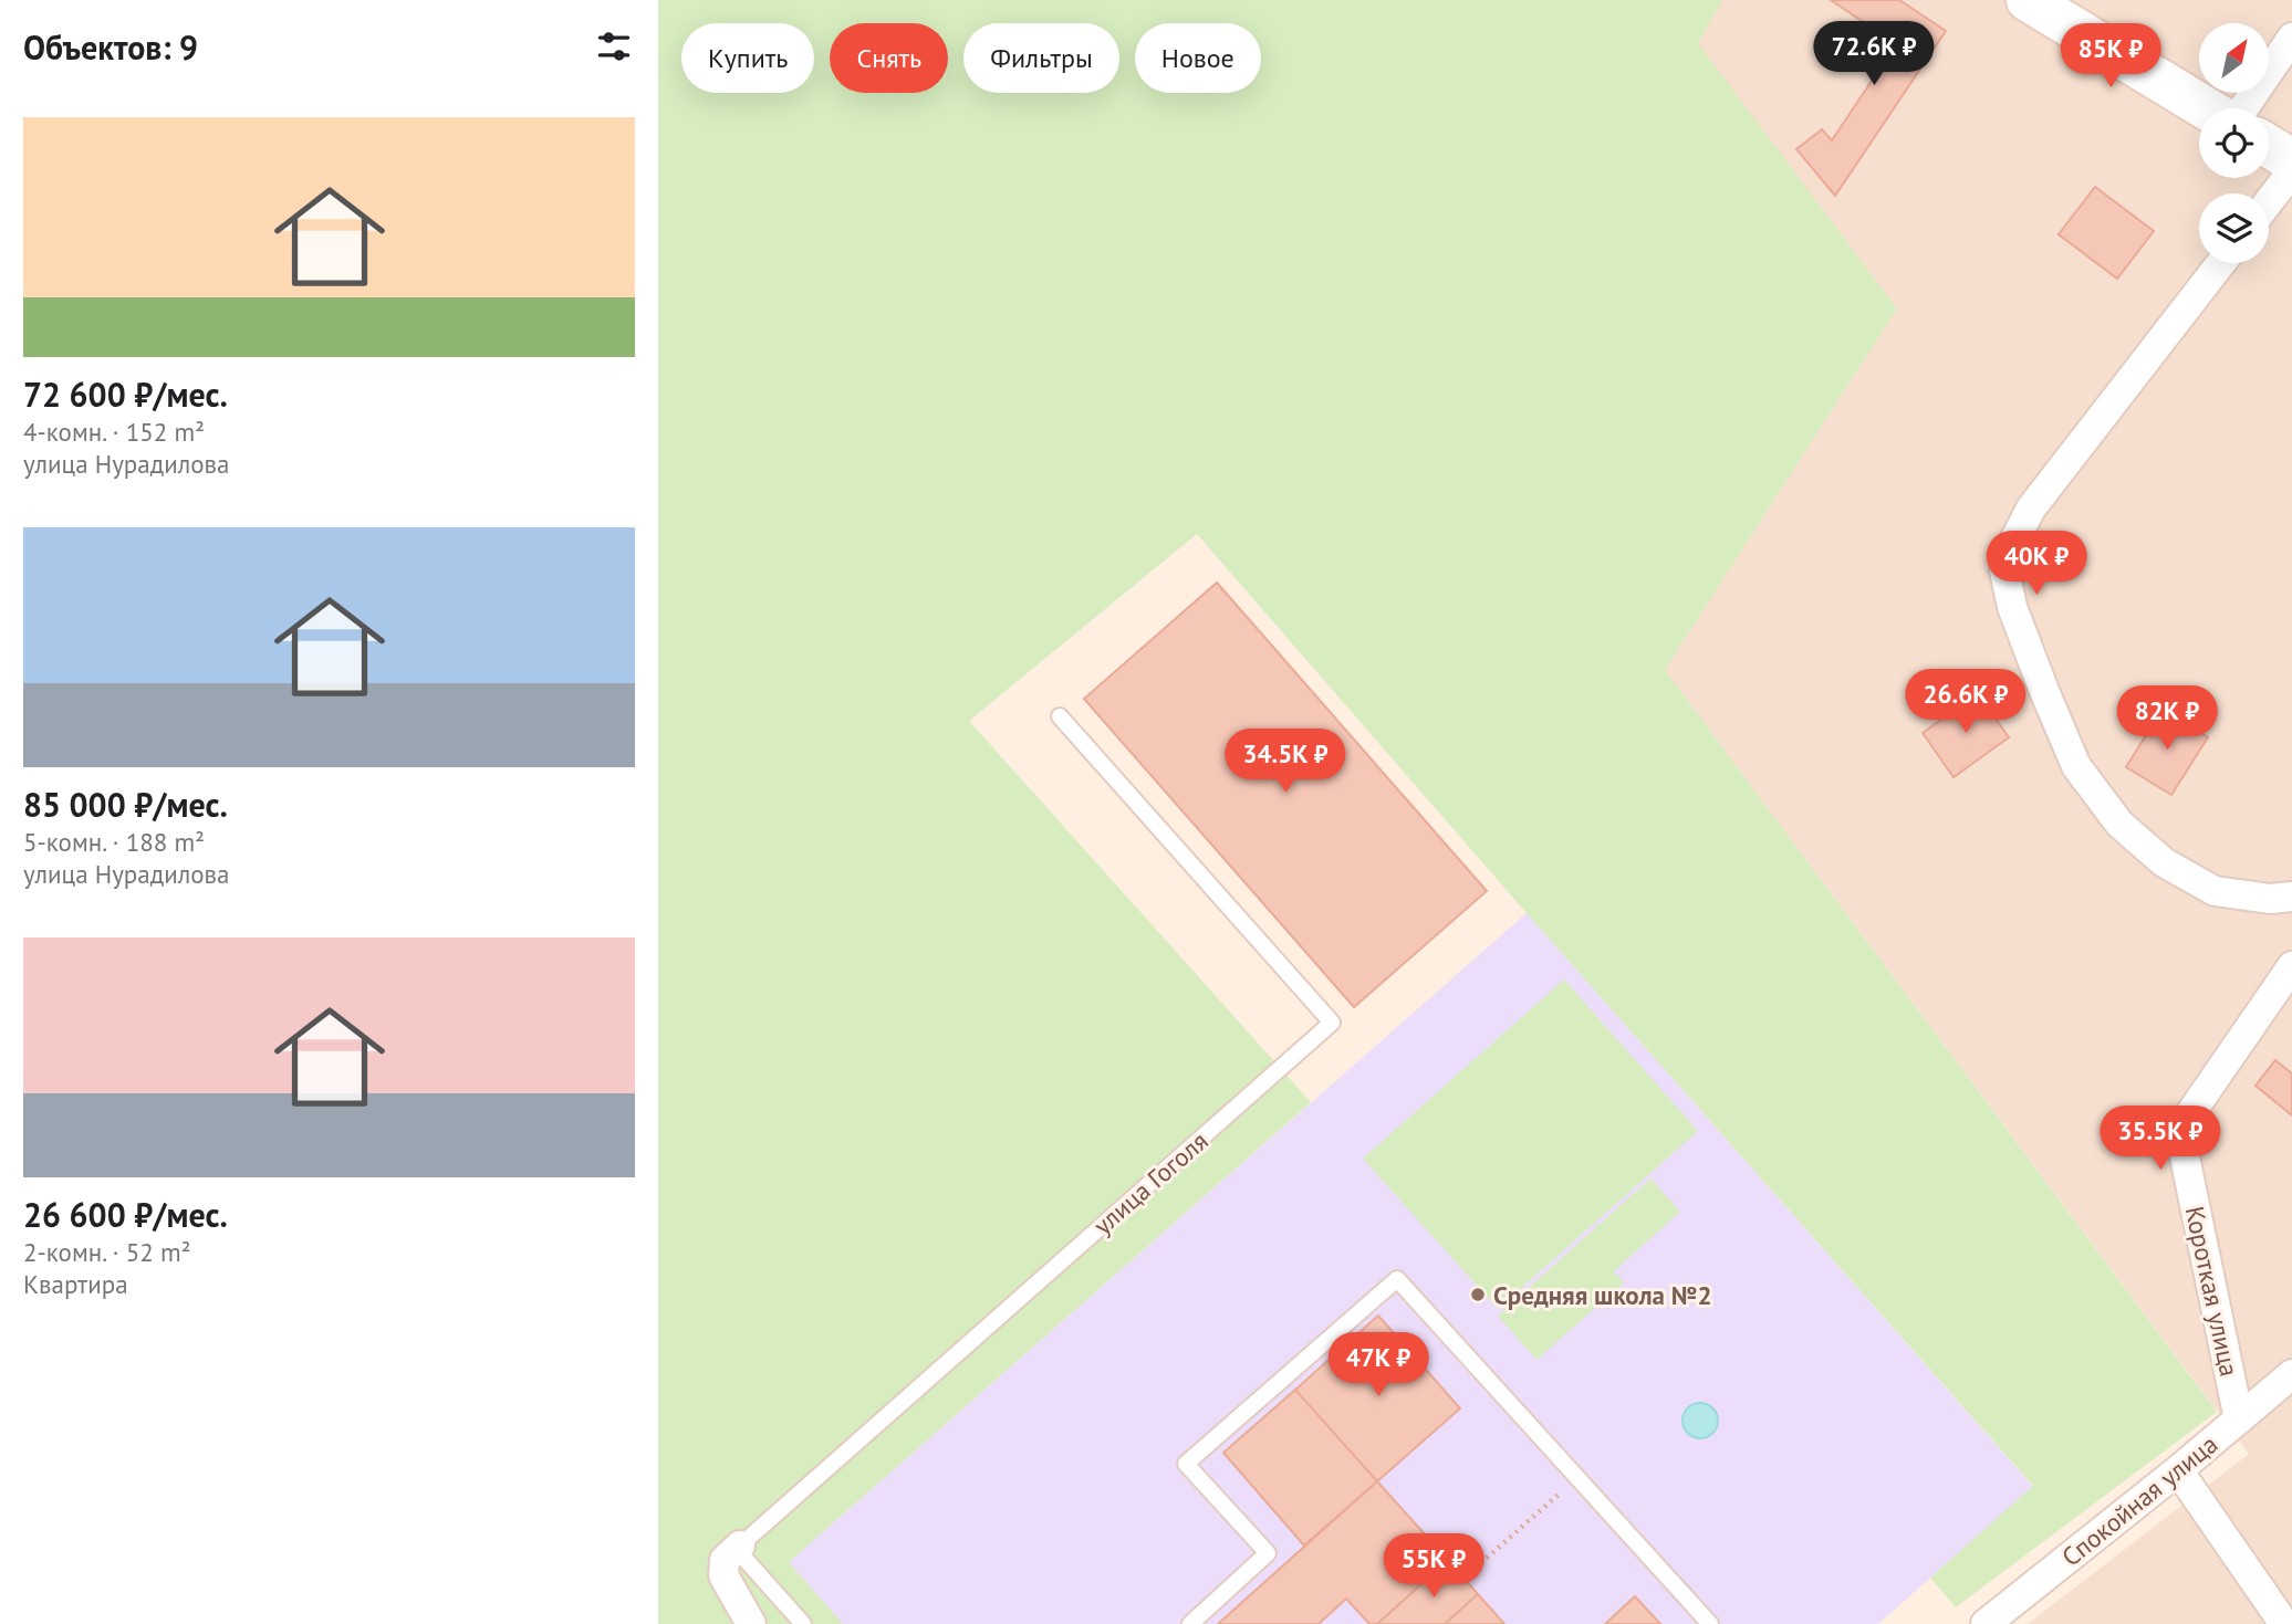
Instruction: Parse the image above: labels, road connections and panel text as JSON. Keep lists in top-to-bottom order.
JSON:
{
  "streets": {
    "street": ["Короткая улица", "Спокойная улица"],
    "lane": ["улица Гоголя"]
  },
  "crossings": [
    ["Короткая улица", "Спокойная улица"]
  ],
  "places": ["Средняя школа №2"],
  "north": "top right",
  "page": {
    "heading": "Объектов: 9",
    "price": [
      "72.6K ₽",
      "85K ₽",
      "40K ₽",
      "26.6K ₽",
      "82K ₽",
      "34.5K ₽",
      "35.5K ₽",
      "47K ₽",
      "55K ₽"
    ],
    "chip": [
      "Купить",
      "Снять",
      "Фильтры",
      "Новое"
    ],
    "list": [
      {
        "name": "72 600 ₽/мес.",
        "note": "4-комн. · 152 m² · улица Нурадилова"
      },
      {
        "name": "85 000 ₽/мес.",
        "note": "5-комн. · 188 m² · улица Нурадилова"
      },
      {
        "name": "26 600 ₽/мес.",
        "note": "2-комн. · 52 m² · Квартира"
      }
    ]
  }
}
